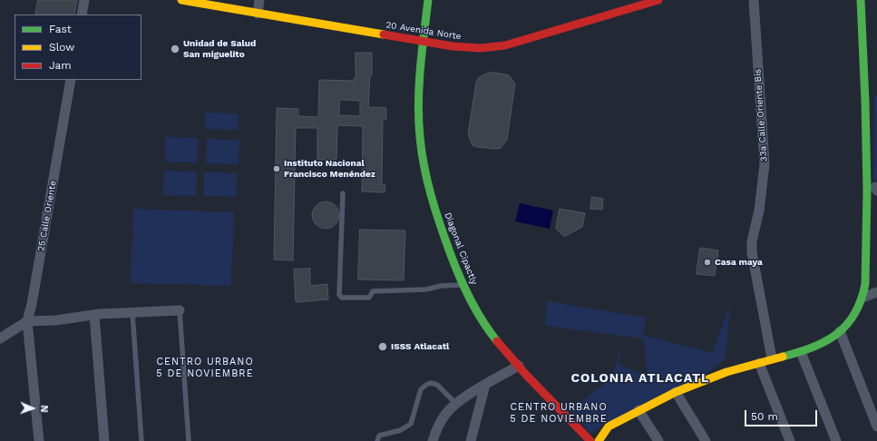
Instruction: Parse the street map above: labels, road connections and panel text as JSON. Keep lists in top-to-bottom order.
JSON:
{
  "streets": {
    "street": [
      "20 Avenida Norte",
      "33a Calle Oriente Bis",
      "25 Calle Oriente",
      "Diagonal Cipactly"
    ]
  },
  "crossings": [
    ["20 Avenida Norte", "Diagonal Cipactly"]
  ],
  "districts": ["CENTRO URBANO 5 DE NOVIEMBRE", "COLONIA ATLACATL", "CENTRO URBANO 5 DE NOVIEMBRE"],
  "places": [
    "Unidad de Salud San miguelito",
    "Instituto Nacional Francisco Menéndez",
    "Casa maya",
    "ISSS Atlacatl"
  ],
  "legend": ["Fast", "Slow", "Jam"],
  "scale_bar": "50 m",
  "north": "right"
}
